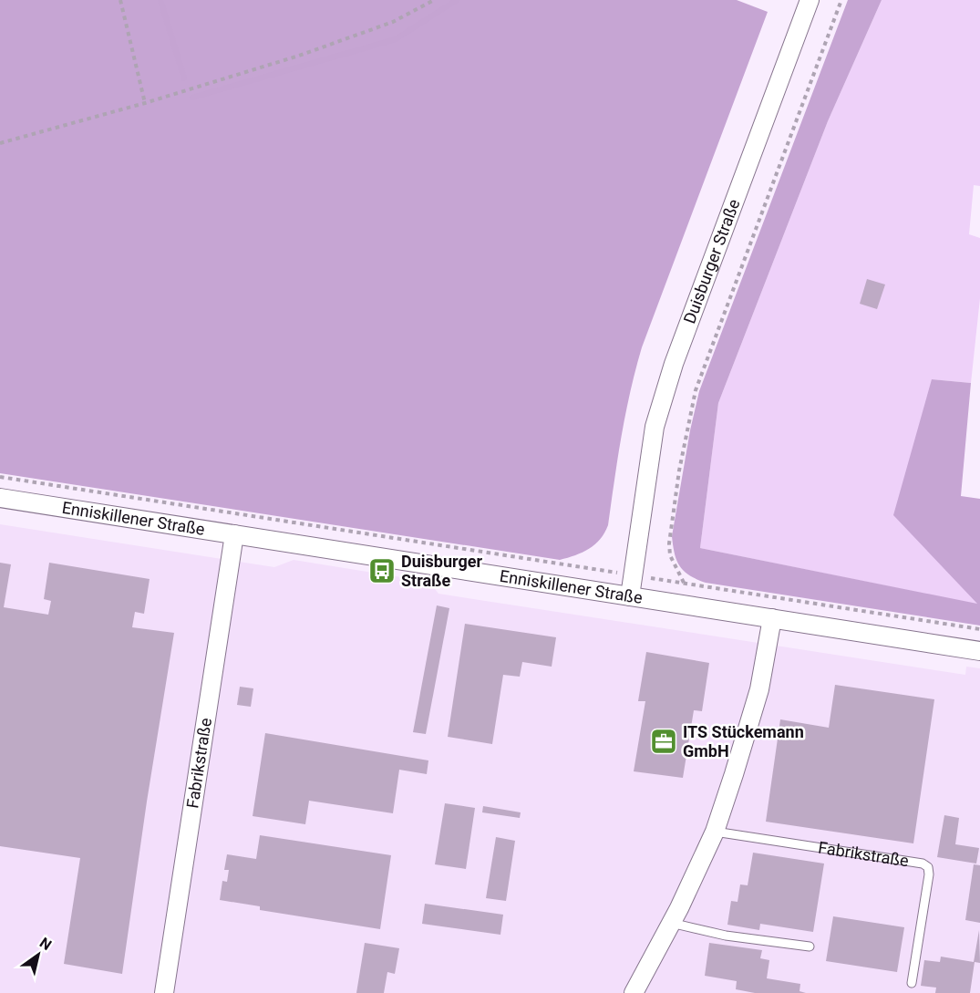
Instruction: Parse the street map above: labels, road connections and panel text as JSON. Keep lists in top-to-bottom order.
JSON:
{
  "streets": {
    "street": ["Duisburger Straße", "Enniskillener Straße", "Fabrikstraße"]
  },
  "crossings": [
    ["Duisburger Straße", "Enniskillener Straße"],
    ["Enniskillener Straße", "Fabrikstraße"]
  ],
  "places": {
    "bus stop": ["Duisburger Straße"],
    "office": ["ITS Stückemann GmbH"]
  },
  "north": "top right"
}
